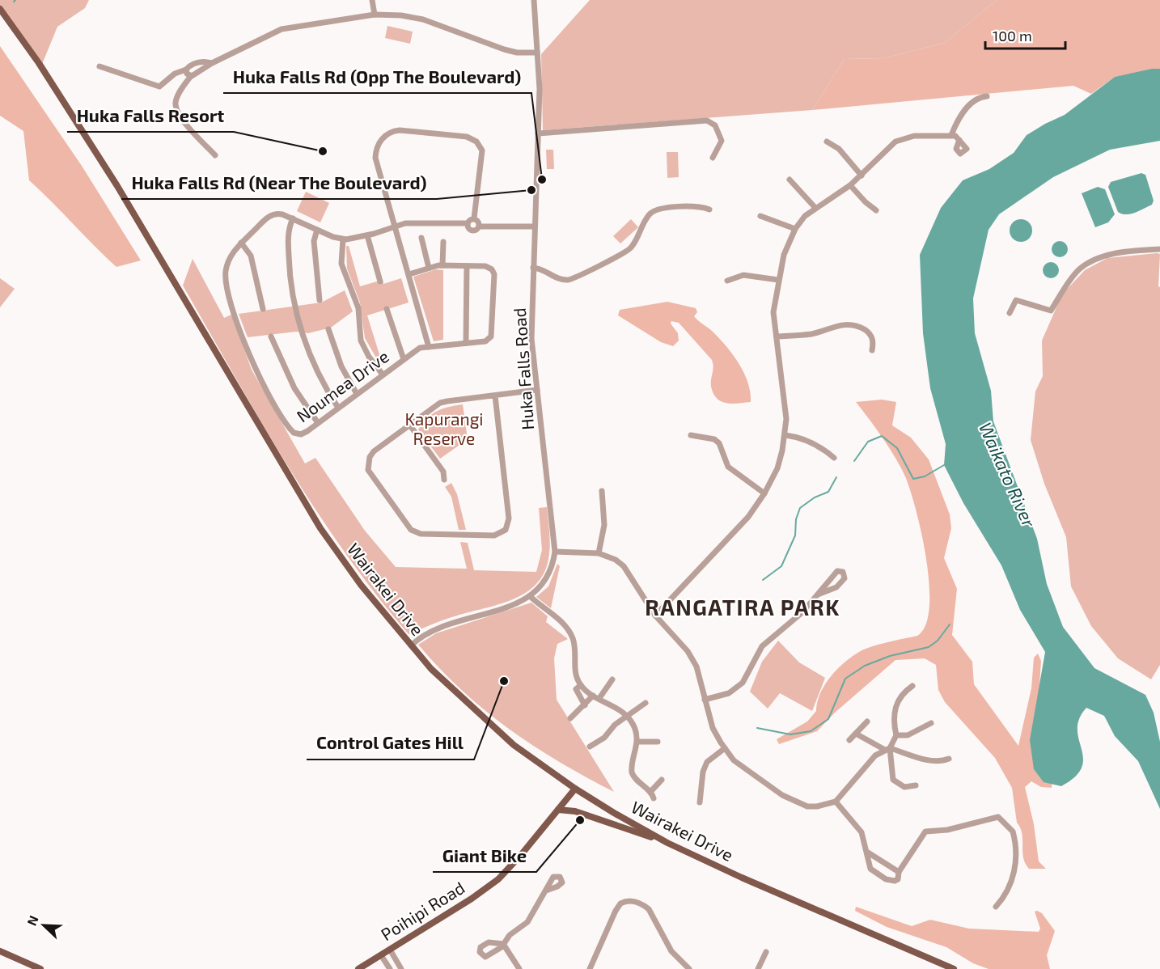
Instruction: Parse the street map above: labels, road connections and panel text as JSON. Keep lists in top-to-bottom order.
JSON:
{
  "streets": {
    "main road": ["Wairakei Drive", "Poihipi Road"],
    "street": ["Huka Falls Road", "Noumea Drive"]
  },
  "crossings": [
    ["Huka Falls Road", "Wairakei Drive"],
    ["Wairakei Drive", "Poihipi Road"]
  ],
  "districts": ["RANGATIRA PARK"],
  "water": ["Waikato River"],
  "parks": ["Kapurangi Reserve"],
  "places": [
    "Huka Falls Resort",
    "Huka Falls Rd (Opp The Boulevard)",
    "Huka Falls Rd (Near The Boulevard)",
    "Control Gates Hill",
    "Giant Bike"
  ],
  "scale_bar": "100 m",
  "north": "top left"
}
